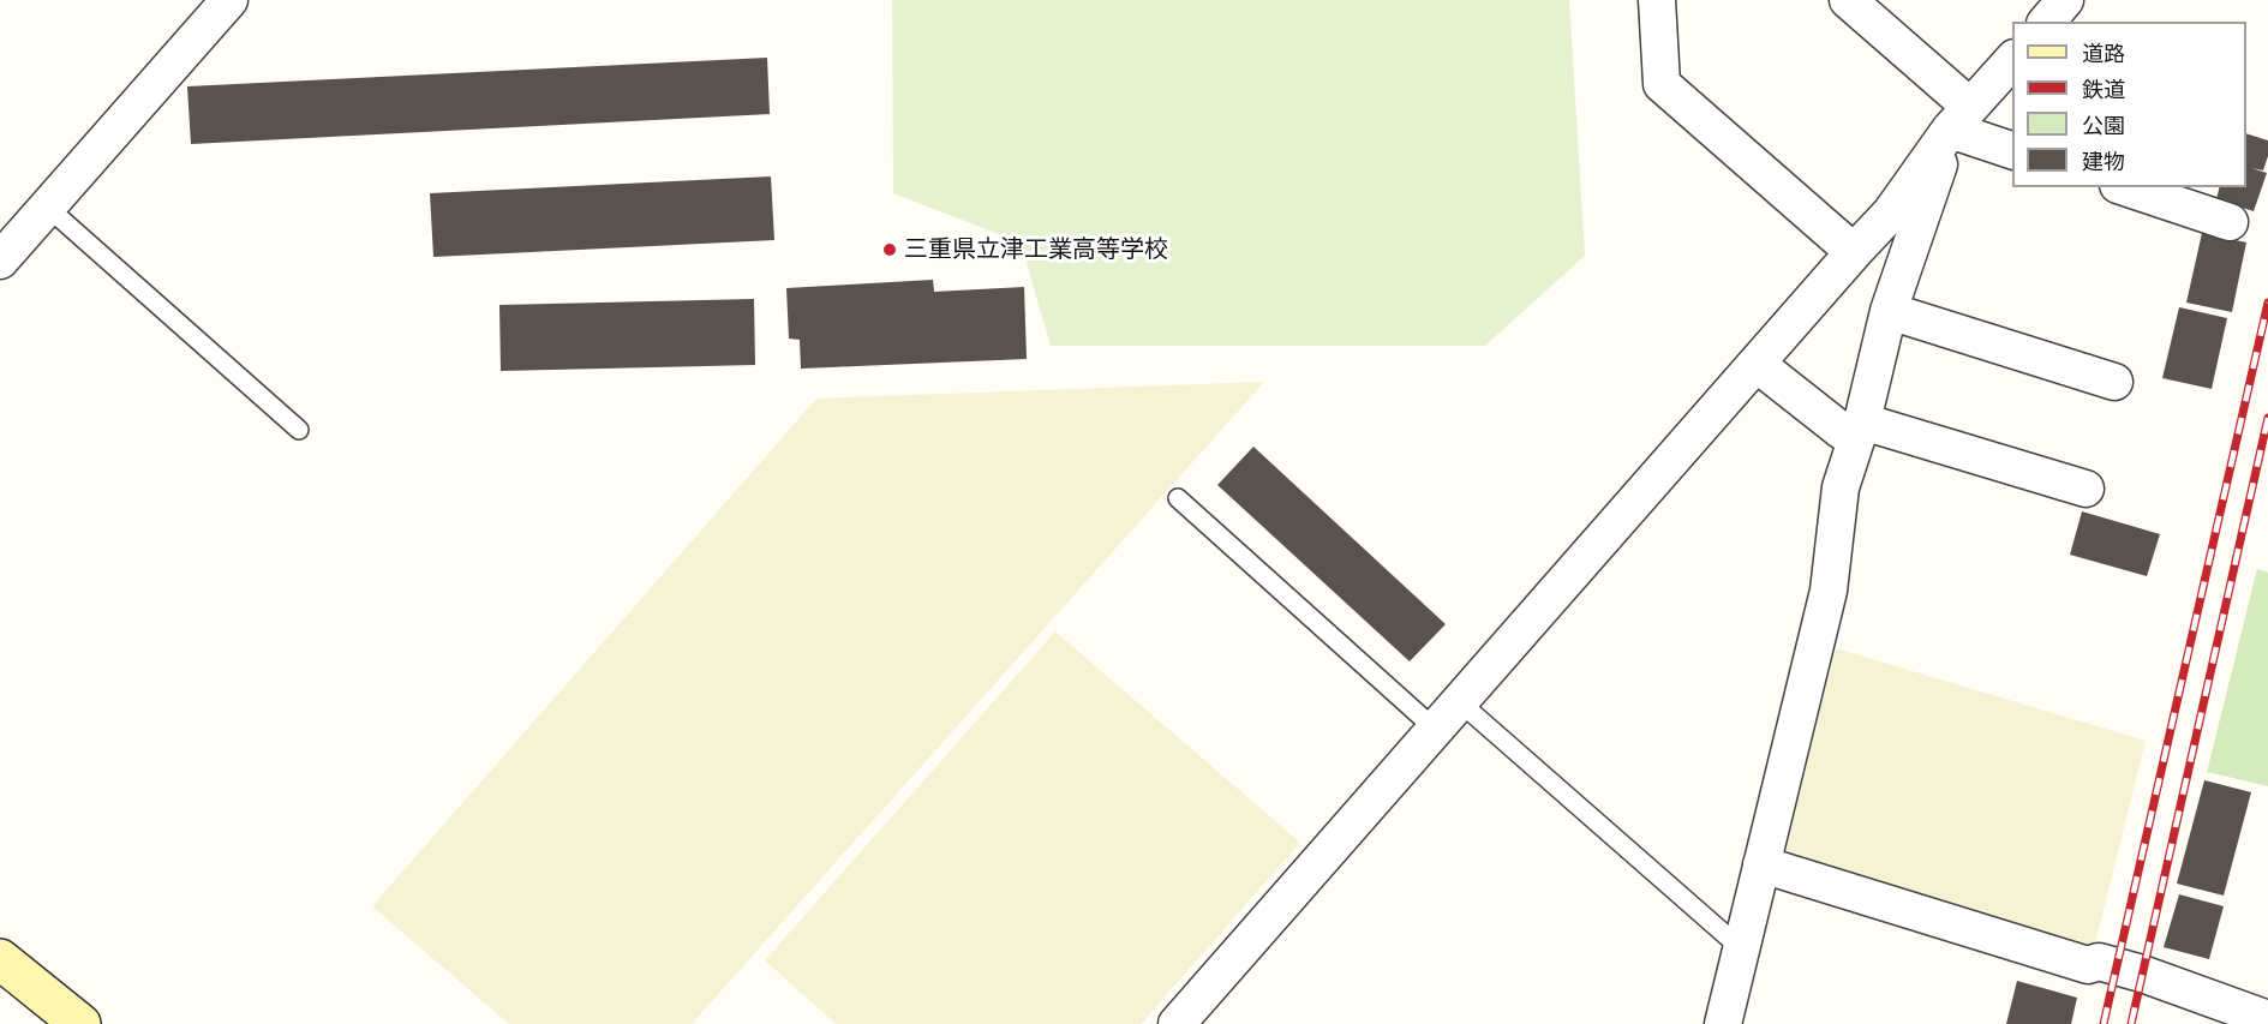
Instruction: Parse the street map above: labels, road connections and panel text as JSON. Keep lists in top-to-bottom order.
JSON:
{
  "places": ["三重県立津工業高等学校"],
  "legend": [
    "道路",
    "鉄道",
    "公園",
    "建物"
  ]
}
